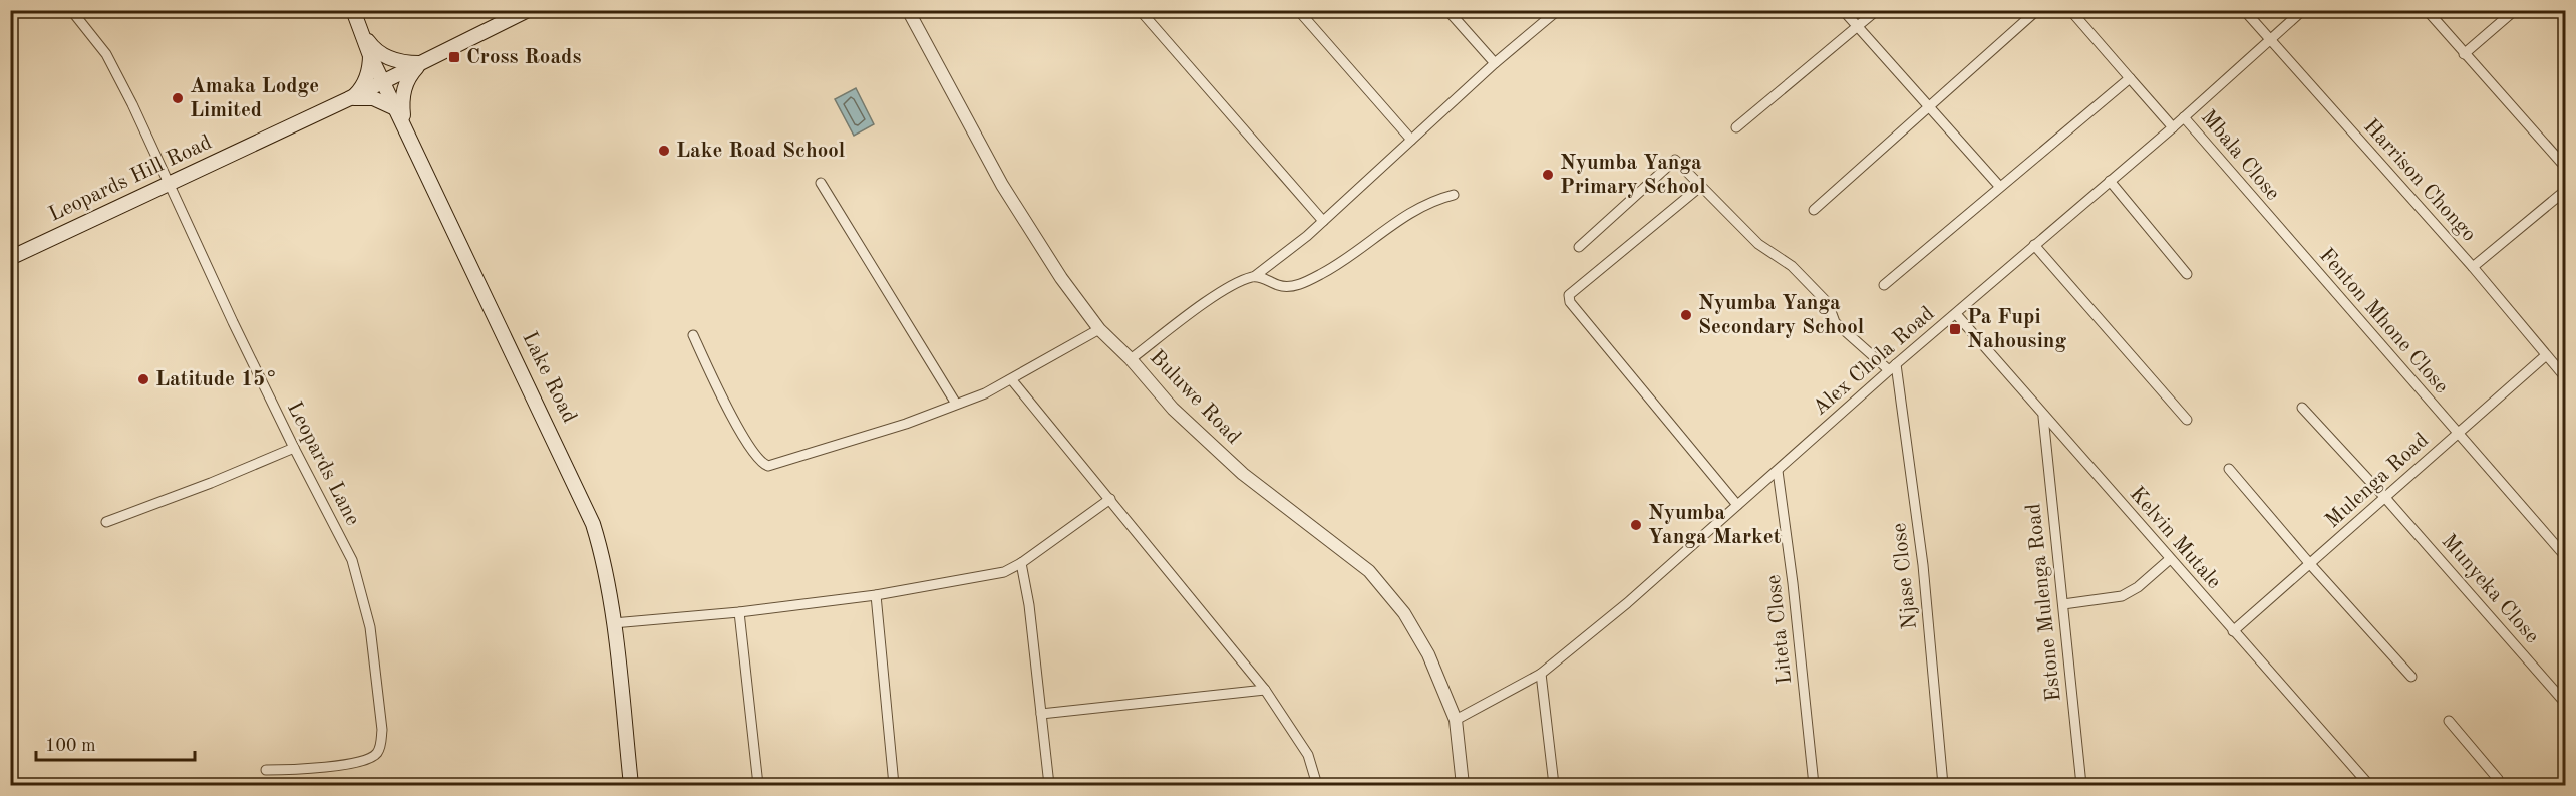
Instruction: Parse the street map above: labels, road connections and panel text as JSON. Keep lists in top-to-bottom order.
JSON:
{
  "streets": {
    "main road": ["Leopards Hill Road", "Lake Road"],
    "street": [
      "Mbala Close",
      "Harrison Chongo",
      "Fenton Mhone Close",
      "Alex Chola Road",
      "Buluwe Road",
      "Leopards Lane",
      "Mulenga Road",
      "Kelvin Mutale",
      "Njase Close",
      "Munyeka Close",
      "Estone Mulenga Road",
      "Liteta Close"
    ]
  },
  "crossings": [
    ["Mbala Close", "Fenton Mhone Close"],
    ["Mbala Close", "Alex Chola Road"],
    ["Leopards Hill Road", "Lake Road"],
    ["Leopards Hill Road", "Leopards Lane"],
    ["Harrison Chongo", "Alex Chola Road"],
    ["Harrison Chongo", "Mulenga Road"],
    ["Fenton Mhone Close", "Mulenga Road"],
    ["Alex Chola Road", "Buluwe Road"],
    ["Alex Chola Road", "Kelvin Mutale"],
    ["Alex Chola Road", "Njase Close"],
    ["Alex Chola Road", "Liteta Close"],
    ["Mulenga Road", "Kelvin Mutale"],
    ["Mulenga Road", "Munyeka Close"],
    ["Kelvin Mutale", "Estone Mulenga Road"]
  ],
  "places": {
    "transit": ["Cross Roads", "Pa Fupi Nahousing"],
    "other": [
      "Amaka Lodge Limited",
      "Lake Road School",
      "Nyumba Yanga Primary School",
      "Nyumba Yanga Secondary School",
      "Latitude 15°",
      "Nyumba Yanga Market"
    ]
  },
  "scale_bar": "100 m"
}
